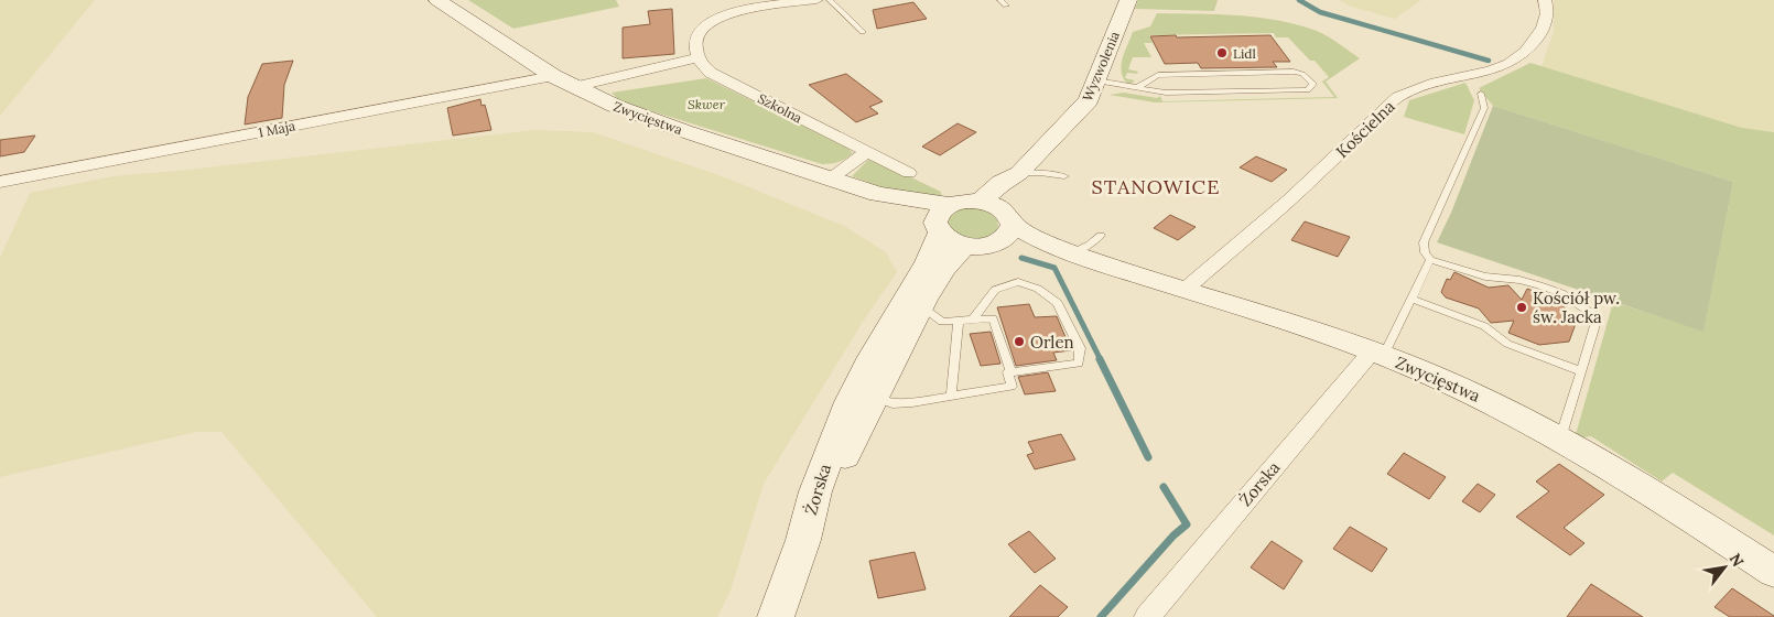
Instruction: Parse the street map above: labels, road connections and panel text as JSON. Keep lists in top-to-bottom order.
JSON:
{
  "streets": {
    "main road": ["Wyzwolenia", "Zwycięstwa", "Żorska"],
    "street": ["Szkolna", "1 Maja", "Kościelna"]
  },
  "crossings": [
    ["Wyzwolenia", "Zwycięstwa"],
    ["Wyzwolenia", "Żorska"],
    ["Zwycięstwa", "1 Maja"],
    ["Zwycięstwa", "Kościelna"],
    ["Zwycięstwa", "Żorska"]
  ],
  "districts": ["STANOWICE"],
  "parks": ["Skwer"],
  "places": ["Lidl", "Kościół pw. św. Jacka", "Orlen"],
  "north": "top right"
}
